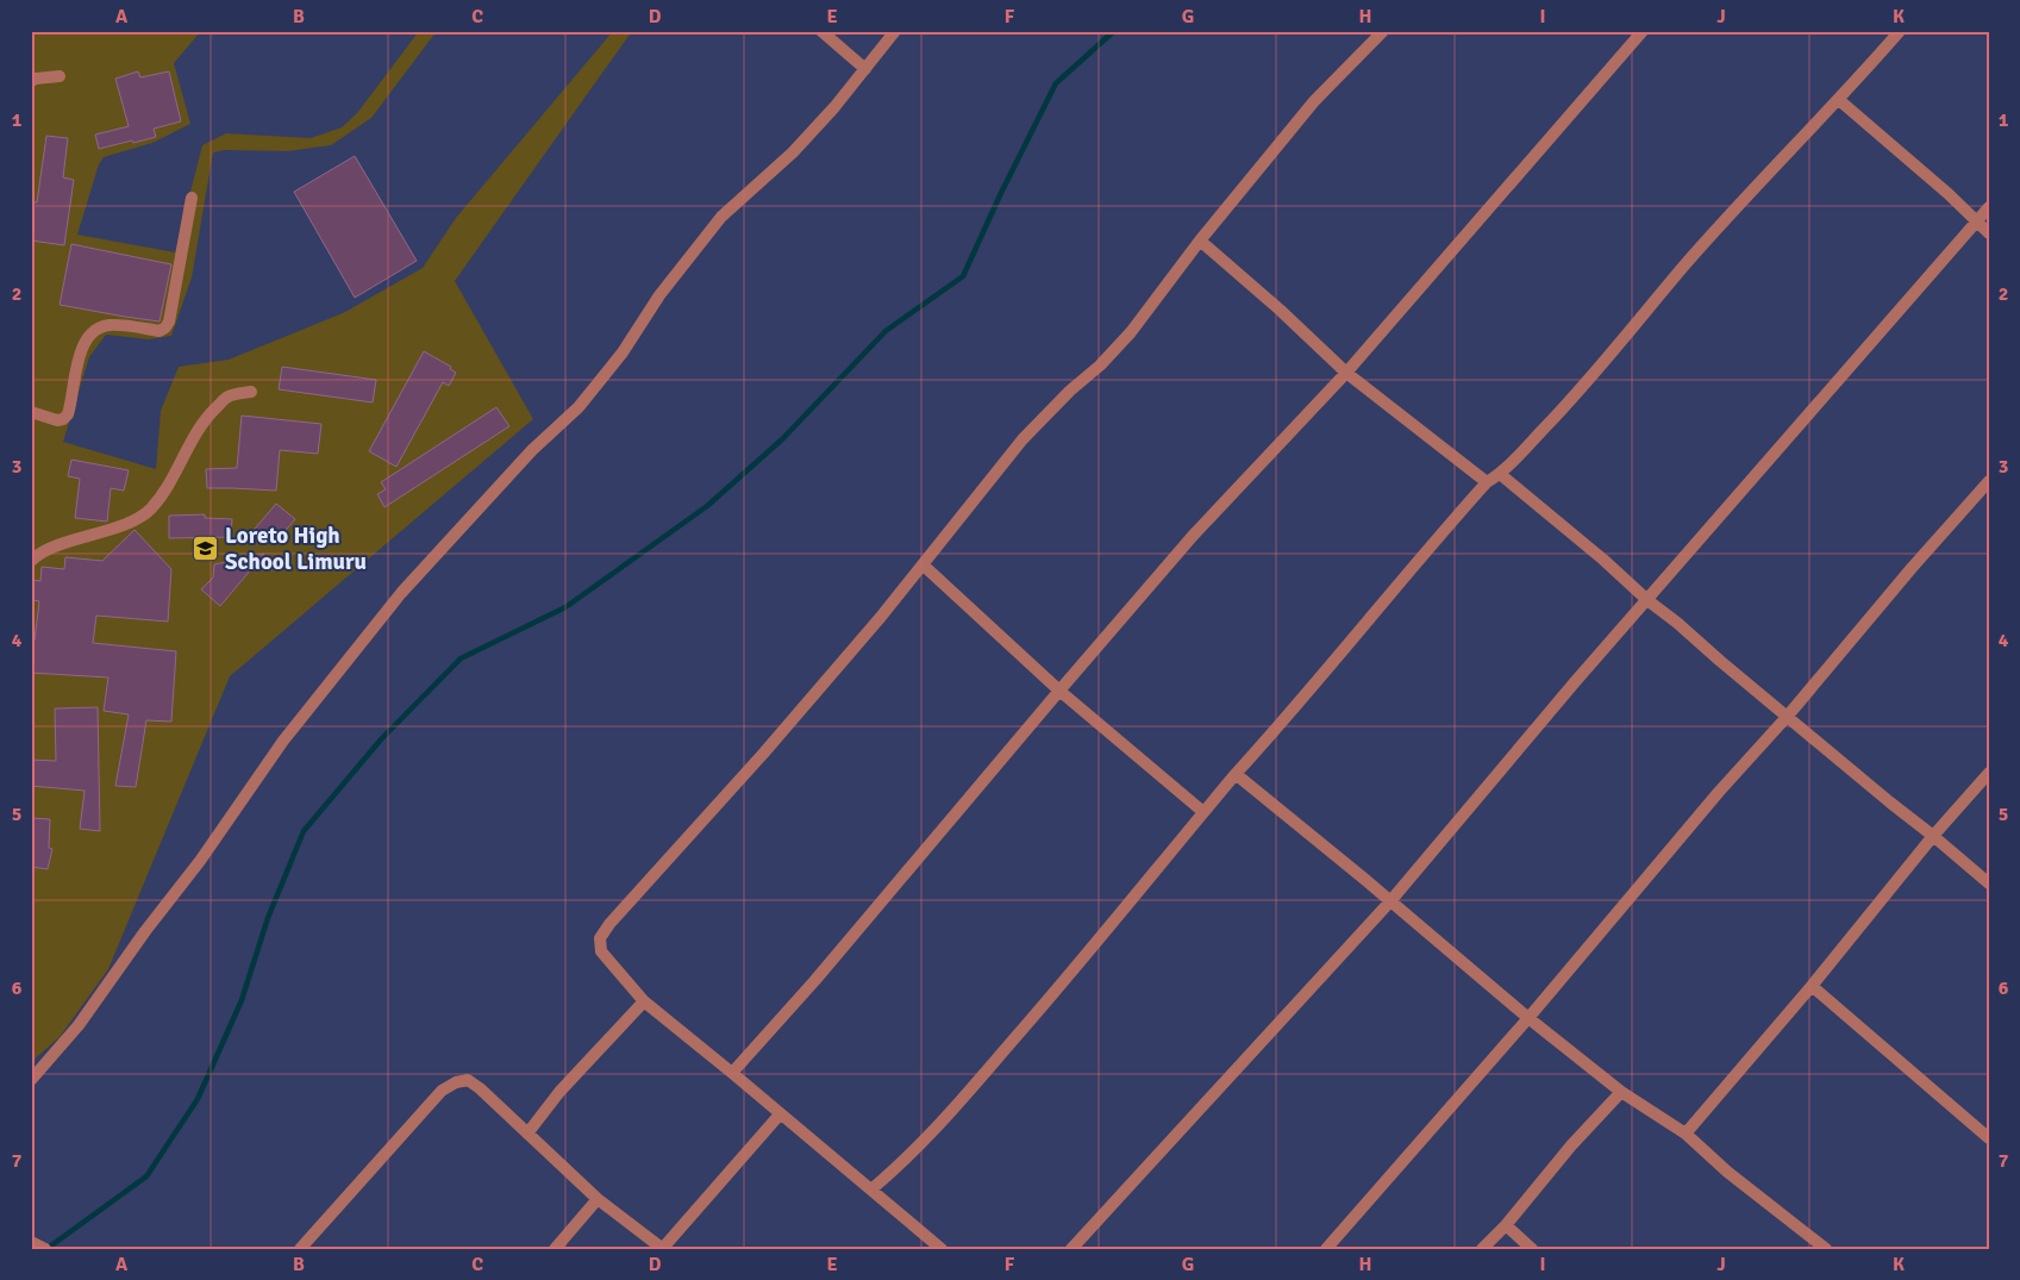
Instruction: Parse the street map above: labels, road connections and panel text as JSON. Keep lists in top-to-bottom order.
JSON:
{
  "places": {
    "school or university": ["Loreto High School Limuru"]
  },
  "grid": {
    "columns": [
      "A",
      "B",
      "C",
      "D",
      "E",
      "F",
      "G",
      "H",
      "I",
      "J",
      "K"
    ],
    "rows": [
      "1",
      "2",
      "3",
      "4",
      "5",
      "6",
      "7"
    ]
  }
}
